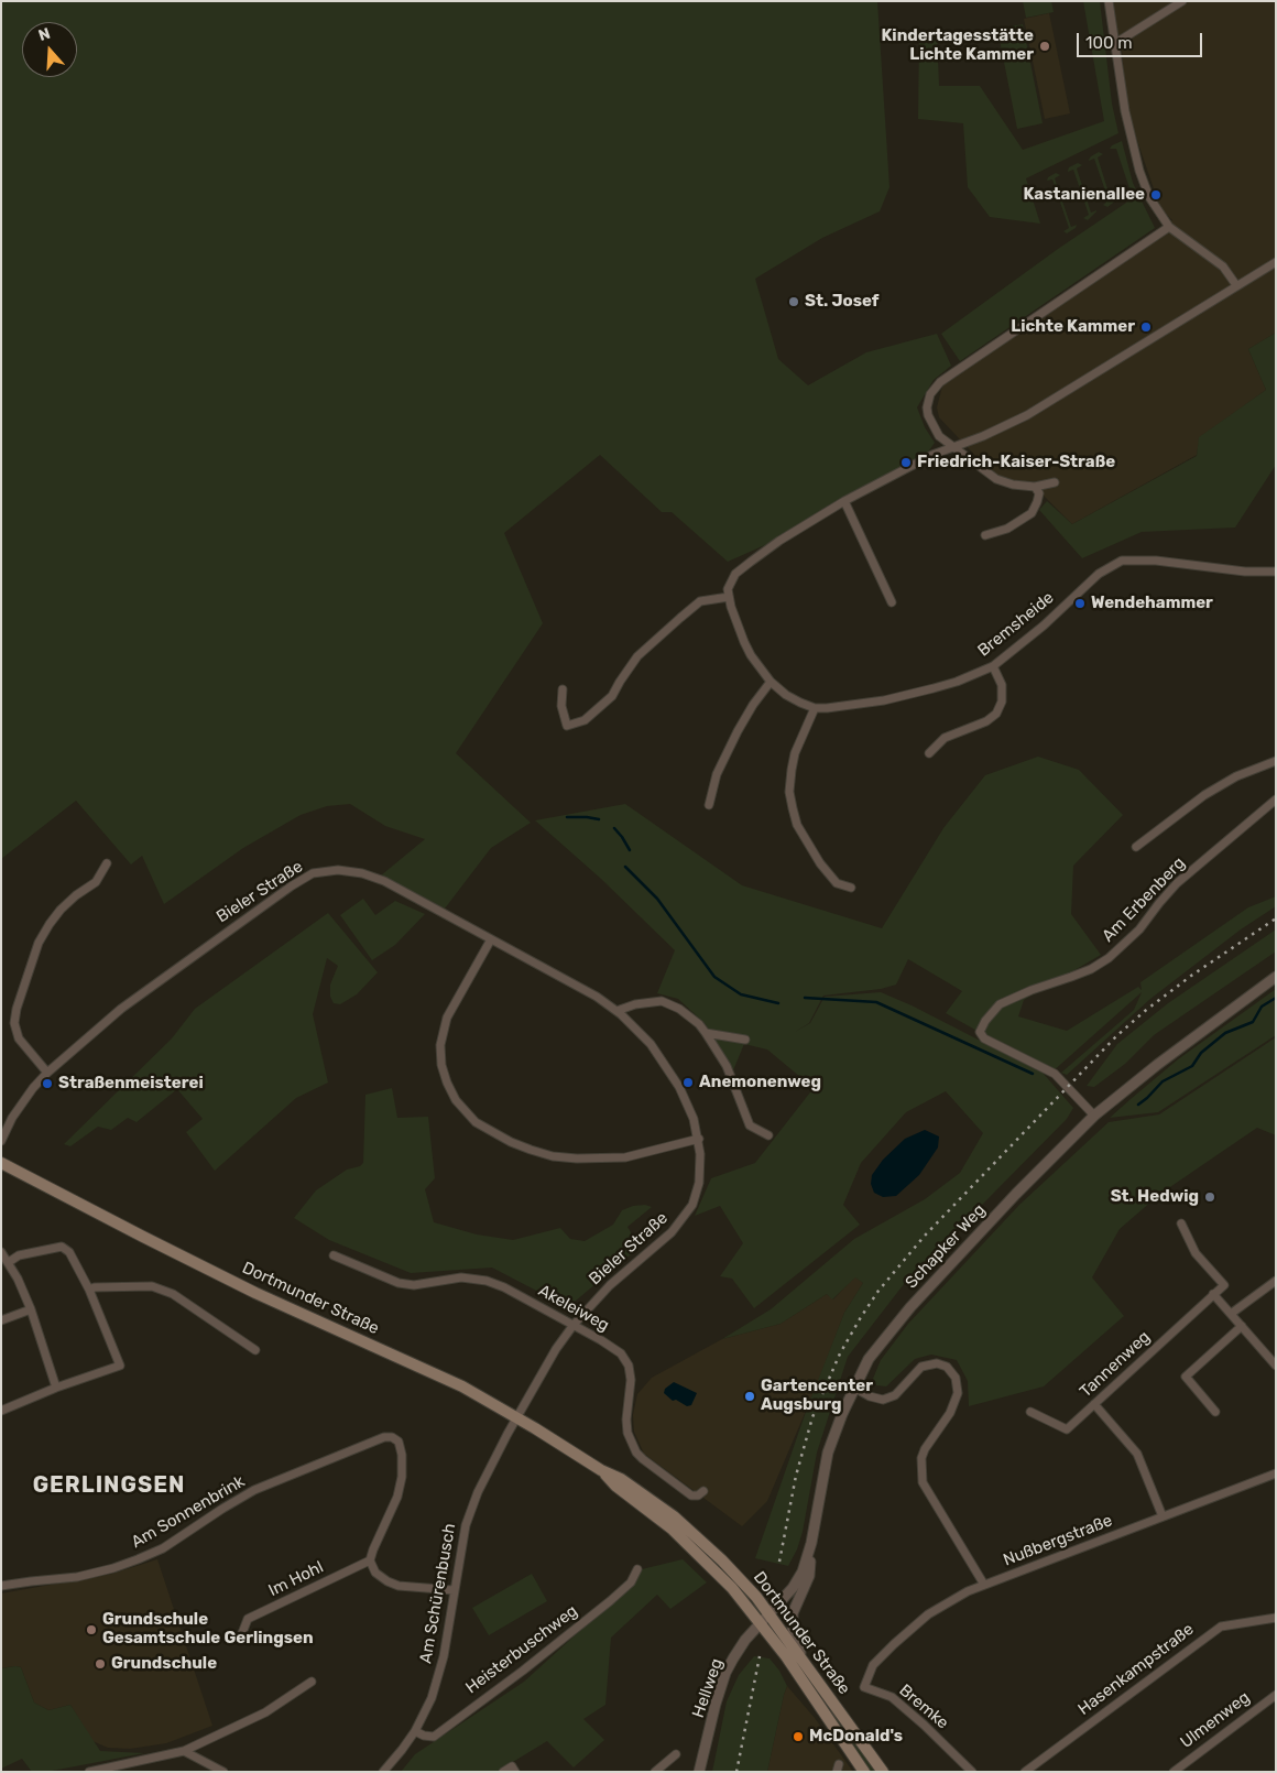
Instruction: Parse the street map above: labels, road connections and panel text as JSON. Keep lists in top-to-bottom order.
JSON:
{
  "streets": {
    "main road": ["Dortmunder Straße"],
    "street": [
      "Bremsheide",
      "Bieler Straße",
      "Am Erbenberg",
      "Schapker Weg",
      "Akeleiweg",
      "Tannenweg",
      "Am Sonnenbrink",
      "Nußbergstraße",
      "Im Hohl",
      "Am Schürenbusch",
      "Heisterbuschweg",
      "Hasenkampstraße",
      "Hellweg",
      "Bremke",
      "Ulmenweg"
    ]
  },
  "crossings": [
    ["Bieler Straße", "Dortmunder Straße"],
    ["Bieler Straße", "Akeleiweg"],
    ["Bieler Straße", "Am Schürenbusch"],
    ["Am Erbenberg", "Schapker Weg"],
    ["Schapker Weg", "Dortmunder Straße"],
    ["Schapker Weg", "Hellweg"],
    ["Dortmunder Straße", "Am Schürenbusch"],
    ["Dortmunder Straße", "Hellweg"],
    ["Am Sonnenbrink", "Im Hohl"],
    ["Nußbergstraße", "Bremke"],
    ["Am Schürenbusch", "Heisterbuschweg"]
  ],
  "districts": ["GERLINGSEN"],
  "places": [
    "Kindertagesstätte Lichte Kammer",
    "Kastanienallee",
    "St. Josef",
    "Lichte Kammer",
    "Friedrich-Kaiser-Straße",
    "Wendehammer",
    "Anemonenweg",
    "Straßenmeisterei",
    "St. Hedwig",
    "Gartencenter Augsburg",
    "Grundschule Gesamtschule Gerlingsen",
    "Grundschule",
    "McDonald's"
  ],
  "scale_bar": "100 m",
  "north": "top"
}
